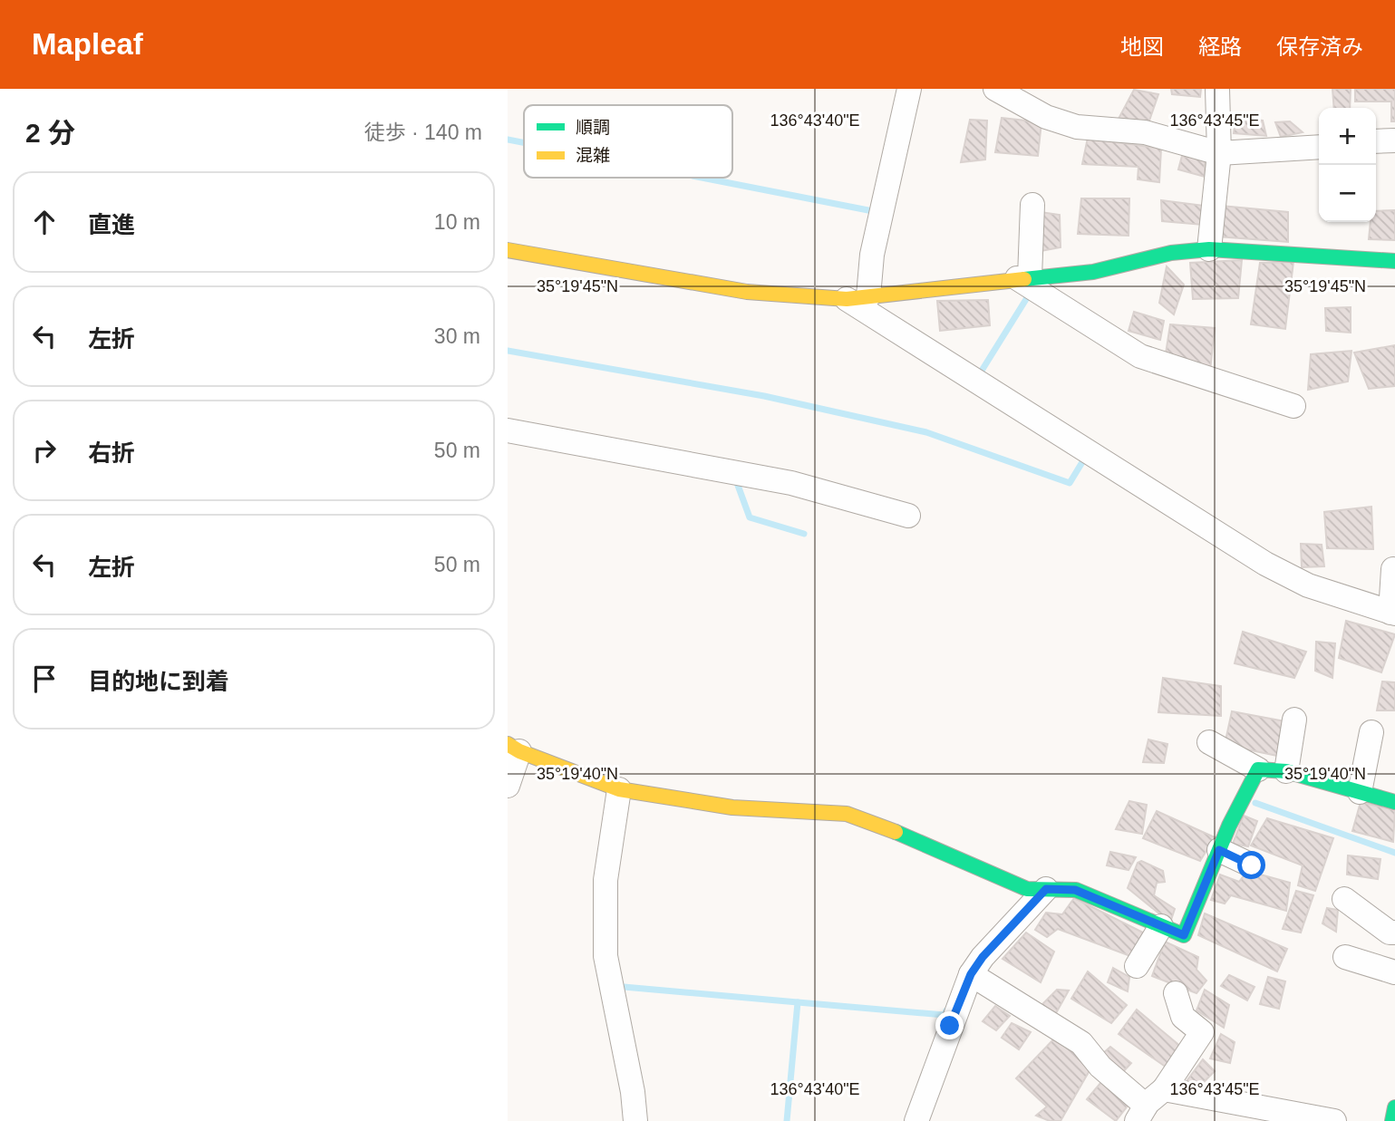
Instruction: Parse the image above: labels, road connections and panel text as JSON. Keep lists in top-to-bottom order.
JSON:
{
  "legend": ["順調", "混雑"],
  "page": {
    "header": "Mapleaf",
    "nav": ["地図", "経路", "保存済み"],
    "heading": ["2 分", "徒歩 · 140 m"],
    "map_buttons": ["+", "−"],
    "list": [
      ["直進", "10 m"],
      ["左折", "30 m"],
      ["右折", "50 m"],
      ["左折", "50 m"],
      "目的地に到着"
    ]
  },
  "coordinates": [
    "136°43'40\"E",
    "136°43'45\"E",
    "35°19'45\"N",
    "35°19'40\"N"
  ]
}
